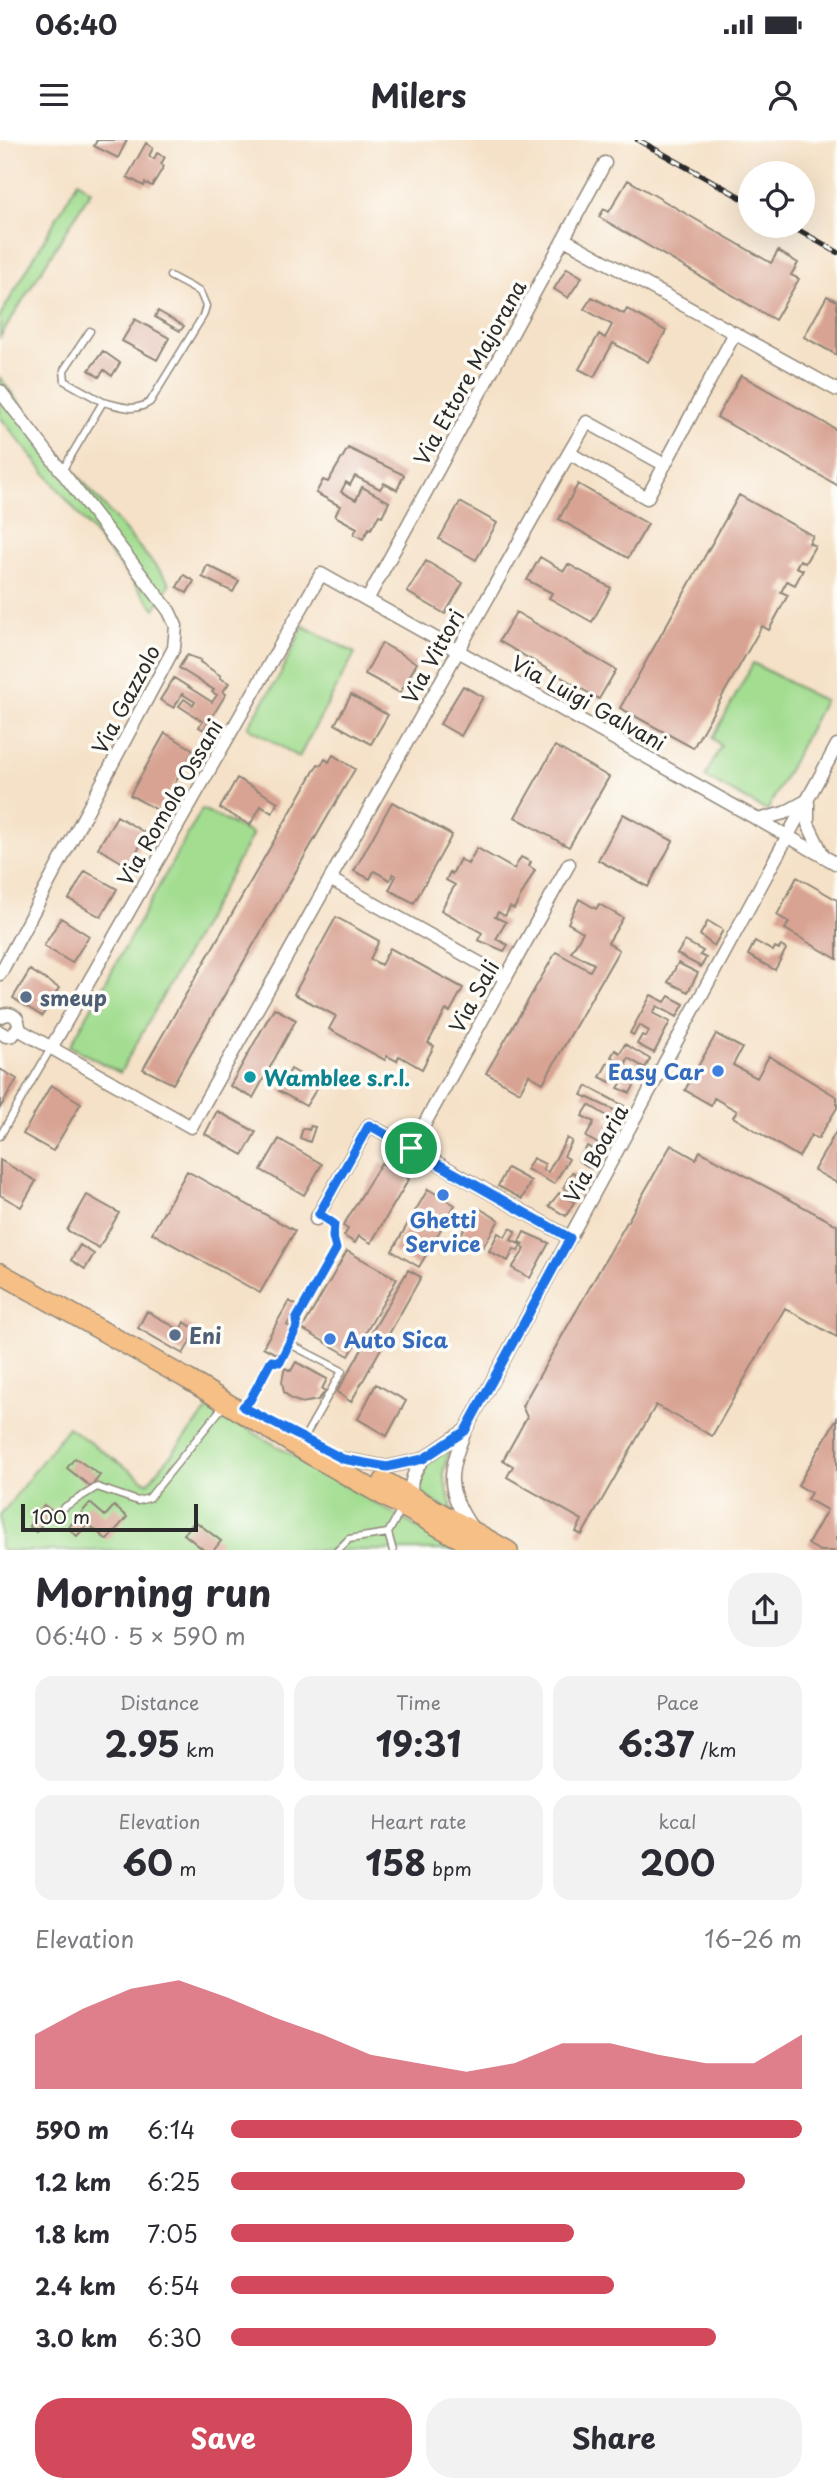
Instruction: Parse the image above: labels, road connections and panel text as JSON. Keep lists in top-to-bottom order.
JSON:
{
  "streets": {
    "street": [
      "Via Ettore Majorana",
      "Via Vittori",
      "Via Gazzolo",
      "Via Luigi Galvani",
      "Via Romolo Ossani",
      "Via Sali",
      "Via Boaria"
    ]
  },
  "crossings": [
    ["Via Ettore Majorana", "Via Luigi Galvani"],
    ["Via Vittori", "Via Luigi Galvani"],
    ["Via Vittori", "Via Romolo Ossani"],
    ["Via Luigi Galvani", "Via Romolo Ossani"],
    ["Via Luigi Galvani", "Via Boaria"]
  ],
  "places": [
    "smeup",
    "Easy Car",
    "Wamblee s.r.l.",
    "Ghetti Service",
    "Eni",
    "Auto Sica"
  ],
  "scale_bar": "100 m",
  "page": {
    "status": "06:40",
    "header": "Milers",
    "scale": "100 m",
    "heading": ["Morning run", "06:40 · 5 × 590 m"],
    "stats": [
      ["Distance", "2.95 km"],
      ["Time", "19:31"],
      ["Pace", "6:37 /km"],
      ["Elevation", "60 m"],
      ["Heart rate", "158 bpm"],
      ["kcal", "200"]
    ],
    "chart": ["Elevation", "16–26 m"],
    "list": [
      {
        "name": "590 m",
        "note": "6:14"
      },
      {
        "name": "1.2 km",
        "note": "6:25"
      },
      {
        "name": "1.8 km",
        "note": "7:05"
      },
      {
        "name": "2.4 km",
        "note": "6:54"
      },
      {
        "name": "3.0 km",
        "note": "6:30"
      }
    ],
    "buttons": ["Save", "Share"]
  }
}
